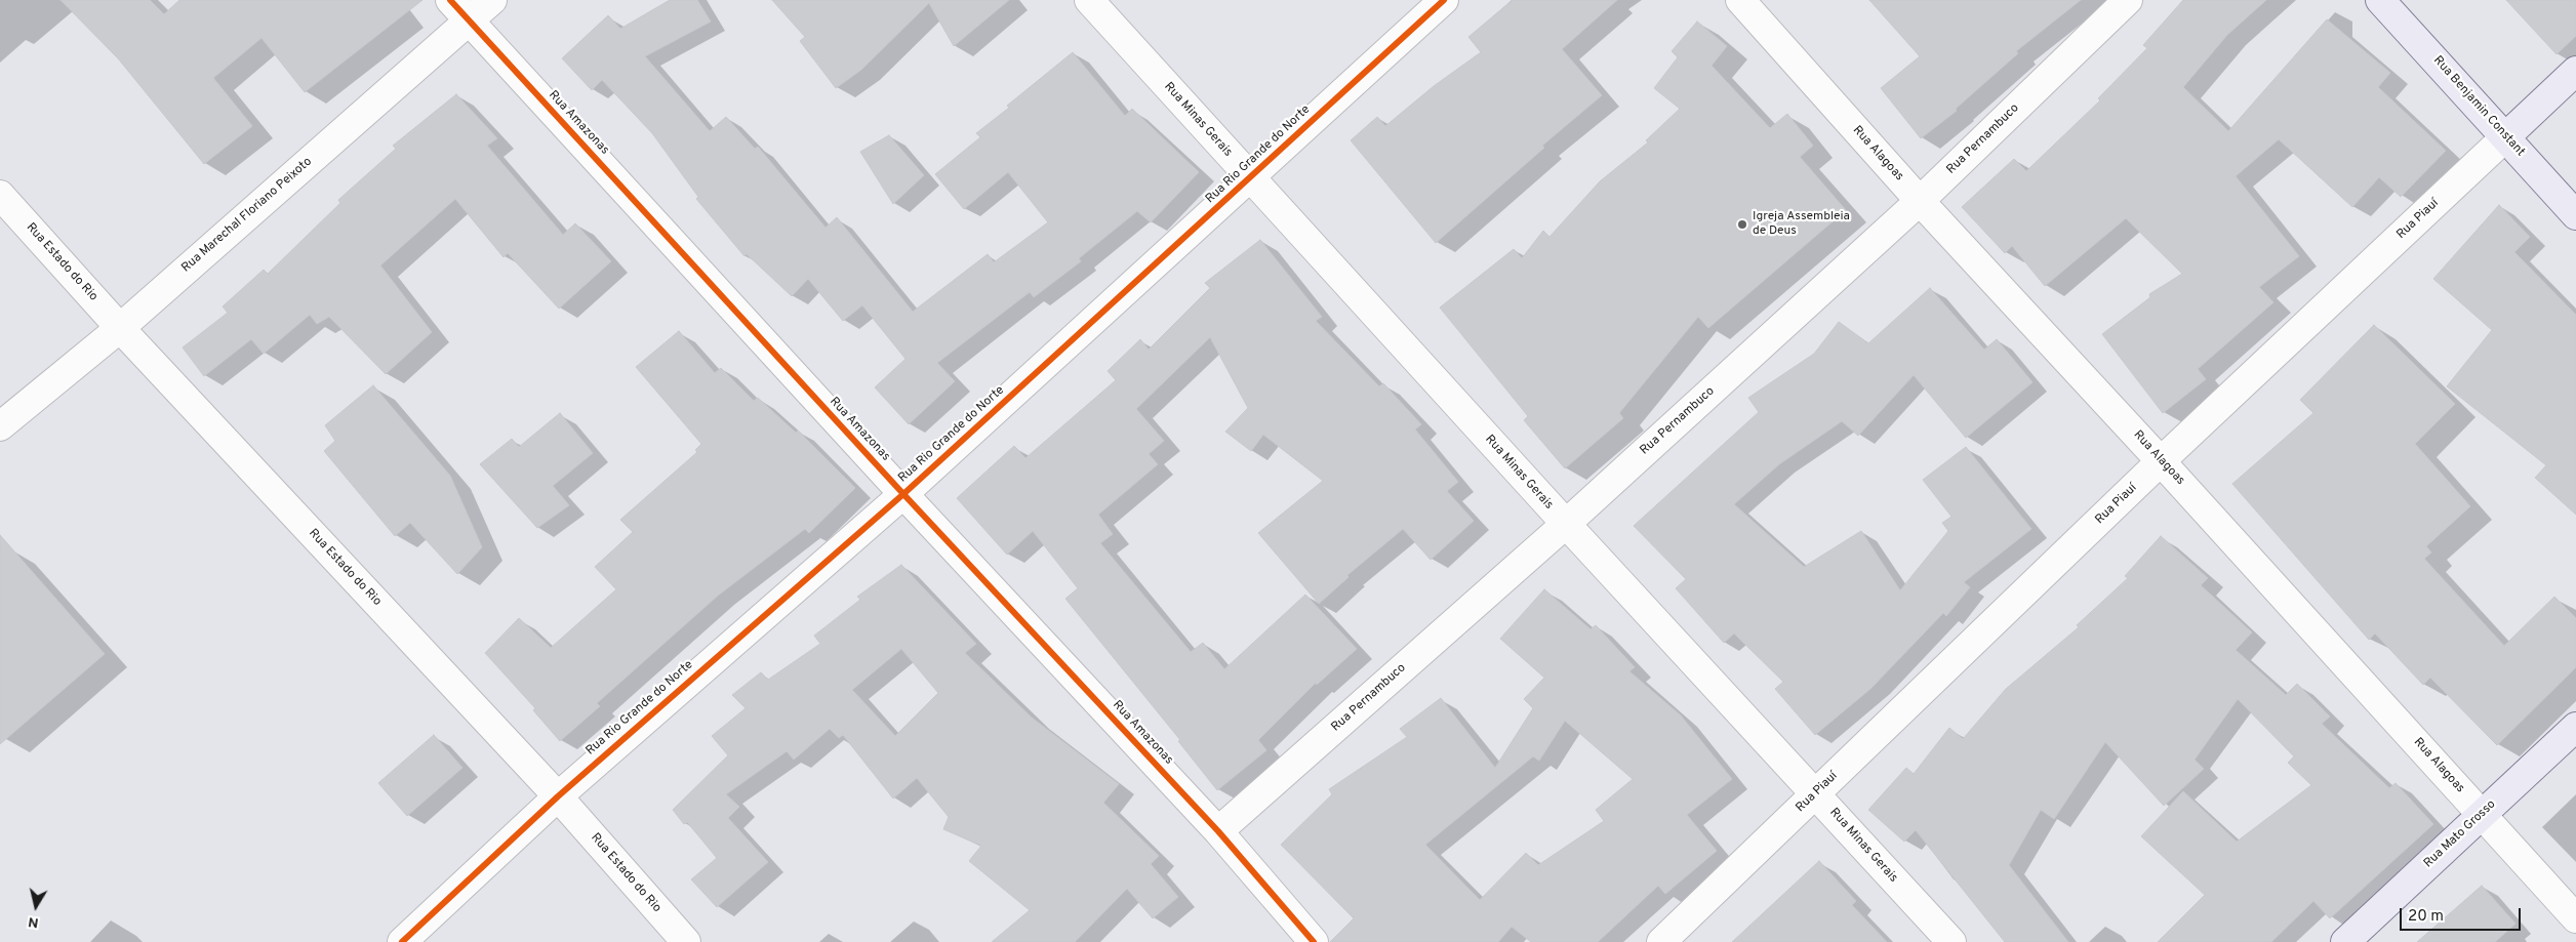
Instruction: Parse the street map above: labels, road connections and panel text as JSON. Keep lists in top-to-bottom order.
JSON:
{
  "streets": {
    "street": [
      "Rua Benjamin Constant",
      "Rua Minas Gerais",
      "Rua Amazonas",
      "Rua Pernambuco",
      "Rua Alagoas",
      "Rua Rio Grande do Norte",
      "Rua Marechal Floriano Peixoto",
      "Rua Piauí",
      "Rua Estado do Rio",
      "Rua Mato Grosso"
    ]
  },
  "crossings": [
    ["Rua Benjamin Constant", "Rua Piauí"],
    ["Rua Minas Gerais", "Rua Pernambuco"],
    ["Rua Minas Gerais", "Rua Rio Grande do Norte"],
    ["Rua Minas Gerais", "Rua Piauí"],
    ["Rua Amazonas", "Rua Pernambuco"],
    ["Rua Amazonas", "Rua Rio Grande do Norte"],
    ["Rua Amazonas", "Rua Marechal Floriano Peixoto"],
    ["Rua Pernambuco", "Rua Alagoas"],
    ["Rua Alagoas", "Rua Piauí"],
    ["Rua Alagoas", "Rua Mato Grosso"],
    ["Rua Rio Grande do Norte", "Rua Estado do Rio"],
    ["Rua Marechal Floriano Peixoto", "Rua Estado do Rio"]
  ],
  "places": ["Igreja Assembleia de Deus"],
  "scale_bar": "20 m",
  "north": "bottom"
}
